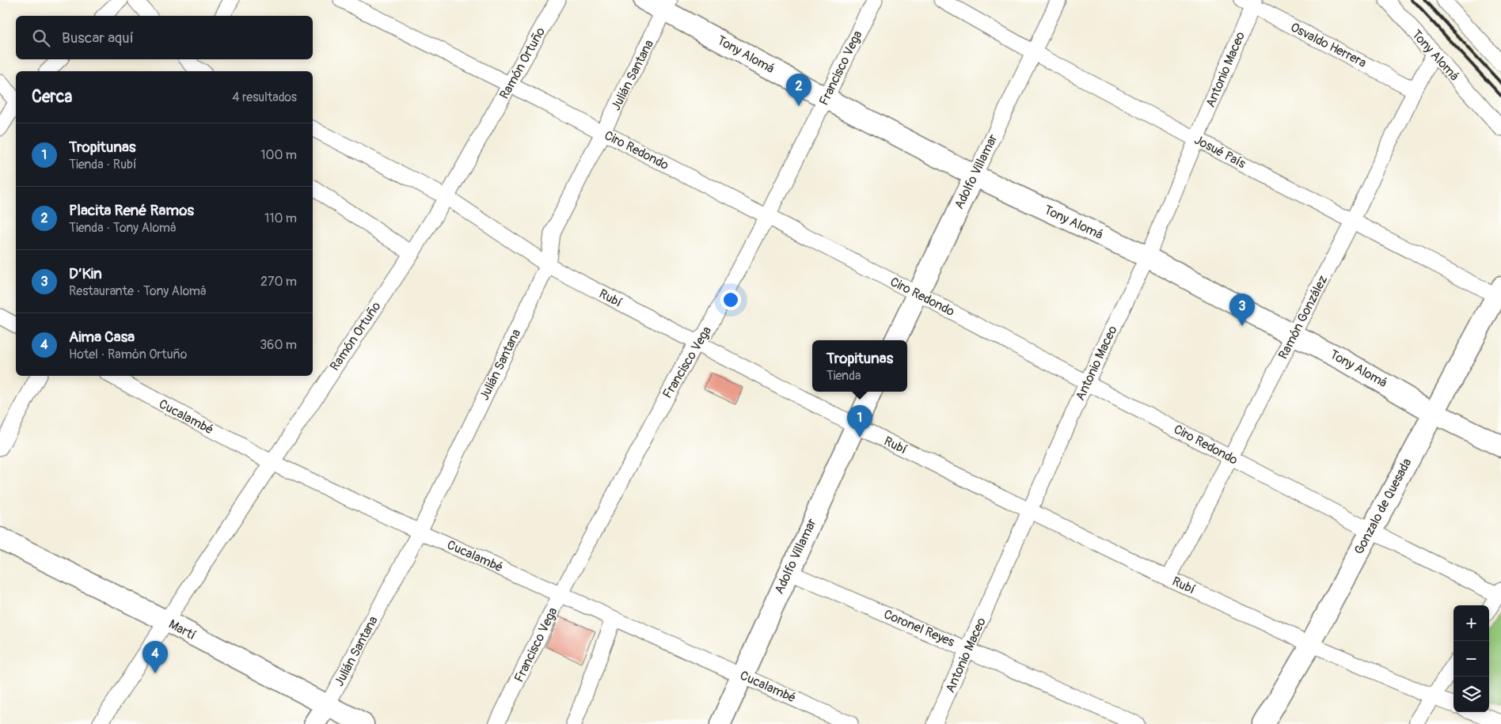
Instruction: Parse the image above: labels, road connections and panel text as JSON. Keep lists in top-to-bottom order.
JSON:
{
  "streets": {
    "street": [
      "Osvaldo Herrera",
      "Tony Alomá",
      "Ramón Ortuño",
      "Francisco Vega",
      "Antonio Maceo",
      "Julián Santana",
      "Ciro Redondo",
      "Josué País",
      "Adolfo Villamar",
      "Rubí",
      "Ramón González",
      "Cucalambé",
      "Gonzalo de Quesada",
      "Coronel Reyes",
      "Martí"
    ]
  },
  "crossings": [
    ["Osvaldo Herrera", "Antonio Maceo"],
    ["Osvaldo Herrera", "Ramón González"],
    ["Tony Alomá", "Francisco Vega"],
    ["Tony Alomá", "Antonio Maceo"],
    ["Tony Alomá", "Julián Santana"],
    ["Tony Alomá", "Adolfo Villamar"],
    ["Tony Alomá", "Ramón González"],
    ["Tony Alomá", "Gonzalo de Quesada"],
    ["Ramón Ortuño", "Ciro Redondo"],
    ["Ramón Ortuño", "Rubí"],
    ["Ramón Ortuño", "Cucalambé"],
    ["Ramón Ortuño", "Martí"],
    ["Francisco Vega", "Ciro Redondo"],
    ["Francisco Vega", "Rubí"],
    ["Francisco Vega", "Cucalambé"],
    ["Antonio Maceo", "Ciro Redondo"],
    ["Antonio Maceo", "Josué País"],
    ["Antonio Maceo", "Rubí"],
    ["Antonio Maceo", "Coronel Reyes"],
    ["Julián Santana", "Ciro Redondo"],
    ["Julián Santana", "Rubí"],
    ["Julián Santana", "Cucalambé"],
    ["Julián Santana", "Martí"],
    ["Ciro Redondo", "Adolfo Villamar"],
    ["Ciro Redondo", "Ramón González"],
    ["Ciro Redondo", "Gonzalo de Quesada"],
    ["Josué País", "Adolfo Villamar"],
    ["Josué País", "Ramón González"],
    ["Josué País", "Gonzalo de Quesada"],
    ["Adolfo Villamar", "Rubí"],
    ["Adolfo Villamar", "Cucalambé"],
    ["Adolfo Villamar", "Coronel Reyes"],
    ["Rubí", "Ramón González"],
    ["Rubí", "Gonzalo de Quesada"]
  ],
  "page": {
    "search": "Buscar aquí",
    "heading": ["Cerca", "4 resultados"],
    "pins": [
      "2",
      "3",
      "1",
      "4"
    ],
    "list": [
      {
        "mark": "1",
        "name": "Tropitunas",
        "note": "Tienda · Rubí",
        "value": "100 m"
      },
      {
        "mark": "2",
        "name": "Placita René Ramos",
        "note": "Tienda · Tony Alomá",
        "value": "110 m"
      },
      {
        "mark": "3",
        "name": "D’Kin",
        "note": "Restaurante · Tony Alomá",
        "value": "270 m"
      },
      {
        "mark": "4",
        "name": "Aima Casa",
        "note": "Hotel · Ramón Ortuño",
        "value": "360 m"
      }
    ],
    "popup": ["Tropitunas", "Tienda"],
    "map_buttons": ["+", "−"]
  }
}
